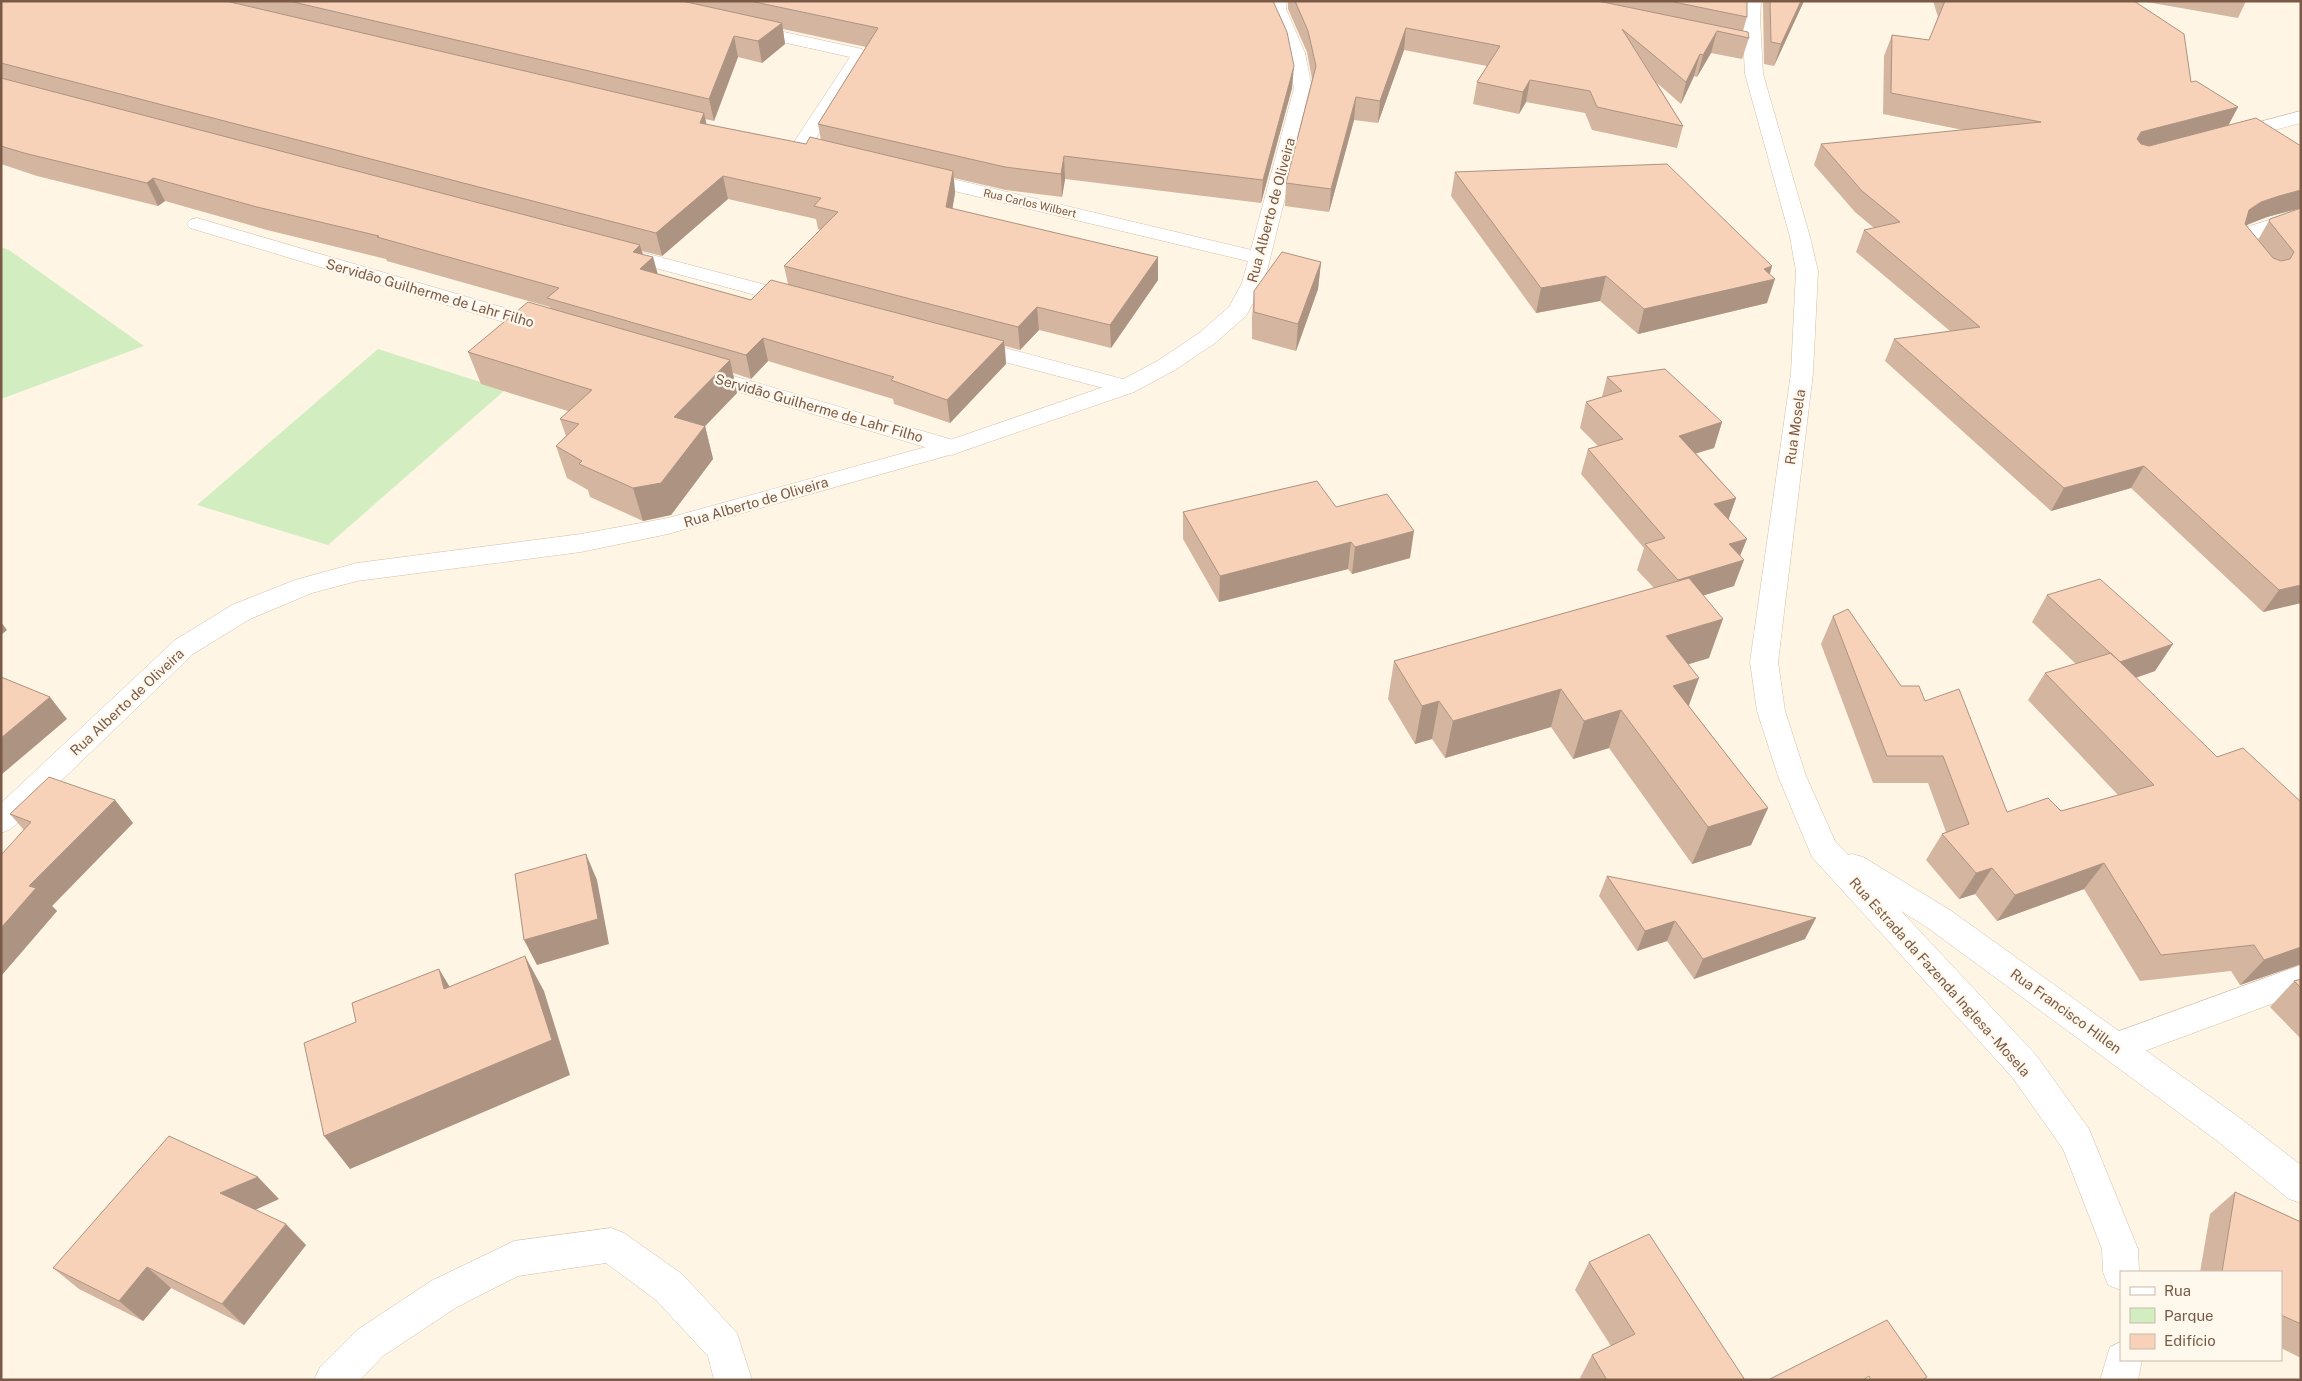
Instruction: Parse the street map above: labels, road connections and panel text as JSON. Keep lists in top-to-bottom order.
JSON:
{
  "streets": {
    "street": [
      "Rua Carlos Wilbert",
      "Rua Alberto de Oliveira",
      "Servidão Guilherme de Lahr Filho",
      "Rua Mosela",
      "Rua Estrada da Fazenda Inglesa - Mosela",
      "Rua Francisco Hillen"
    ]
  },
  "crossings": [
    ["Rua Carlos Wilbert", "Rua Alberto de Oliveira"],
    ["Rua Alberto de Oliveira", "Servidão Guilherme de Lahr Filho"],
    ["Rua Mosela", "Rua Estrada da Fazenda Inglesa - Mosela"],
    ["Rua Mosela", "Rua Francisco Hillen"],
    ["Rua Estrada da Fazenda Inglesa - Mosela", "Rua Francisco Hillen"]
  ],
  "legend": ["Rua", "Parque", "Edifício"]
}
